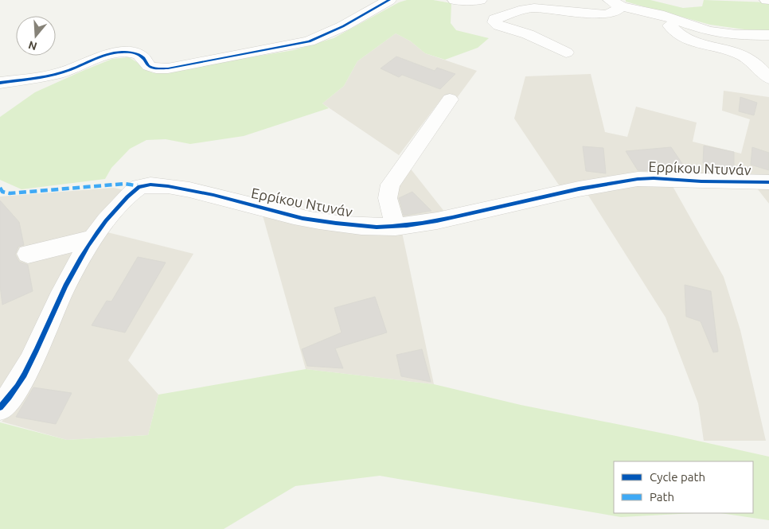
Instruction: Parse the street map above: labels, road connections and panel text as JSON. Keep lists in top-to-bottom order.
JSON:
{
  "streets": {
    "street": ["Ερρίκου Ντυνάν"]
  },
  "legend": ["Cycle path", "Path"],
  "north": "bottom"
}
